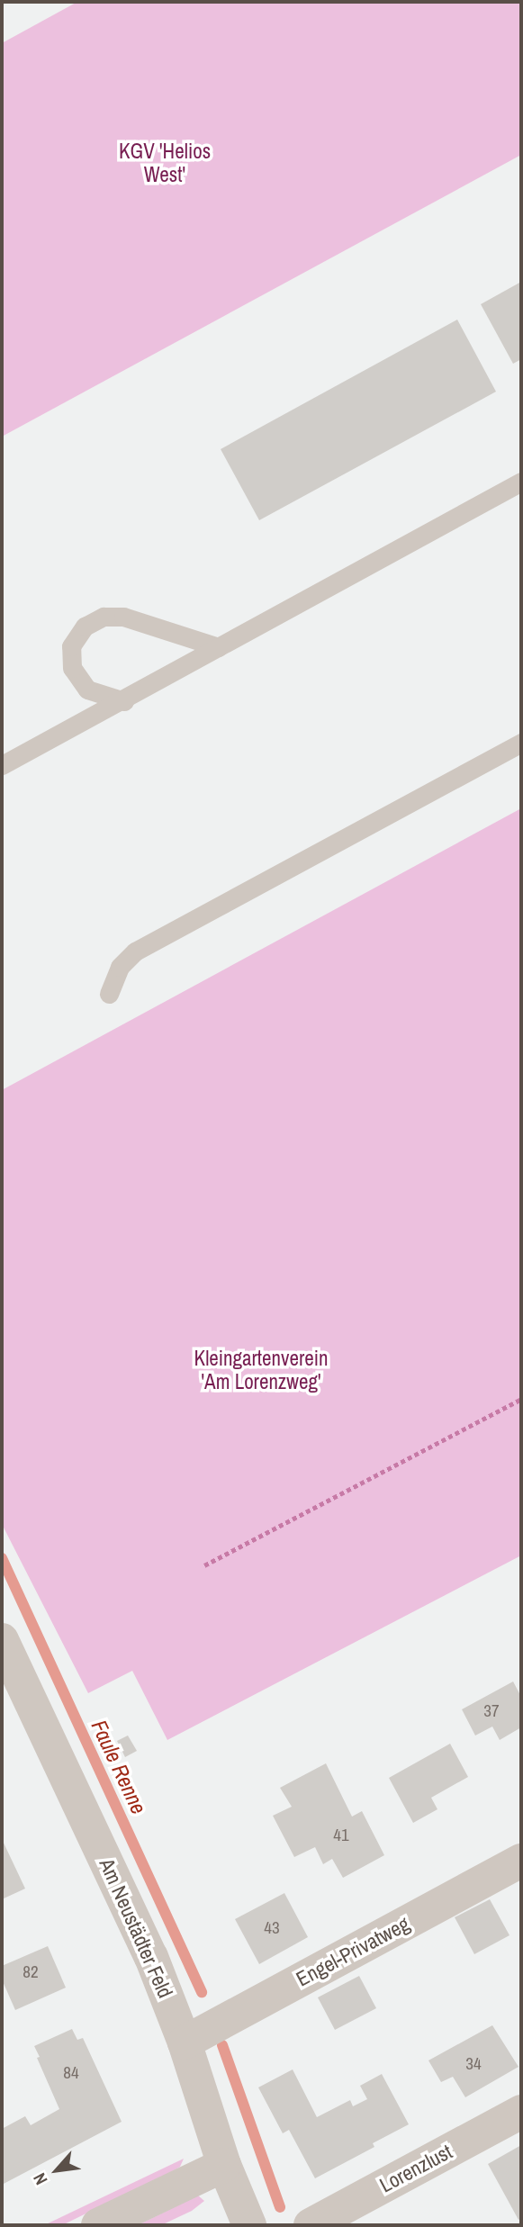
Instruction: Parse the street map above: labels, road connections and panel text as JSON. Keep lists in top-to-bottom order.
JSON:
{
  "streets": {
    "street": ["Am Neustädter Feld", "Engel-Privatweg", "Lorenzlust"]
  },
  "crossings": [
    ["Am Neustädter Feld", "Engel-Privatweg"]
  ],
  "water": ["Faule Renne"],
  "parks": ["KGV 'Helios West'", "Kleingartenverein 'Am Lorenzweg'"],
  "house_numbers": [
    "37",
    "41",
    "43",
    "82",
    "34",
    "84"
  ],
  "north": "bottom left"
}
